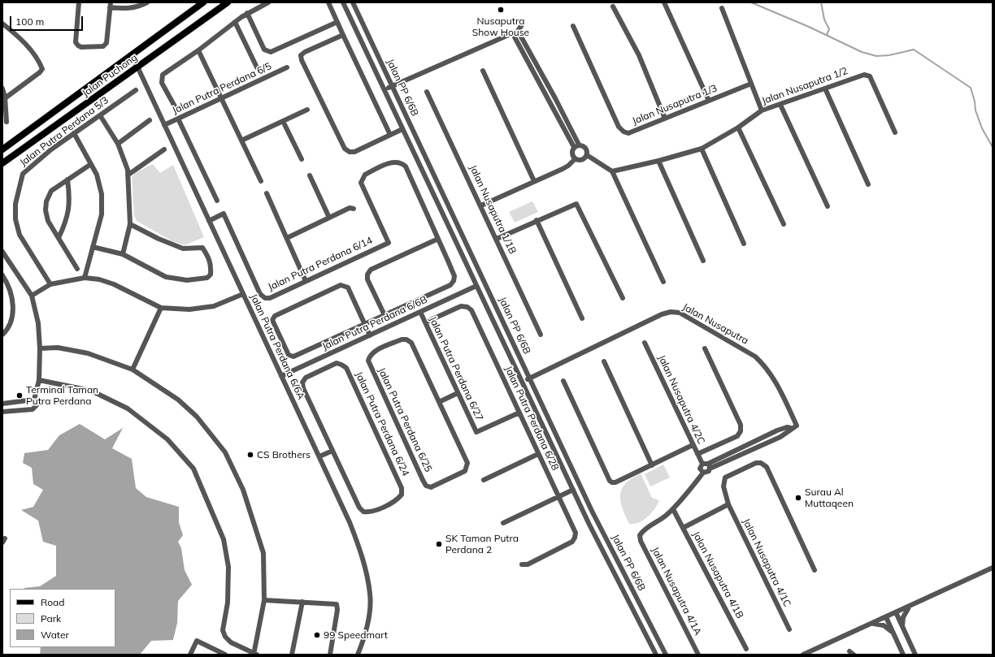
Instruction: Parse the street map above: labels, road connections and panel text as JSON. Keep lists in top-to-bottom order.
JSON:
{
  "streets": {
    "main road": ["Jalan Puchong"],
    "street": [
      "Jalan Nusaputra 1/2",
      "Jalan PP 6/6B",
      "Jalan Putra Perdana 6/5",
      "Jalan Nusaputra 1/3",
      "Jalan Putra Perdana 5/3",
      "Jalan Nusaputra 1/1B",
      "Jalan Putra Perdana 6/14",
      "Jalan Putra Perdana 6/6B",
      "Jalan Nusaputra",
      "Jalan Putra Perdana 6/6A",
      "Jalan Putra Perdana 6/27",
      "Jalan Nusaputra 4/2C",
      "Jalan Putra Perdana 6/28",
      "Jalan Putra Perdana 6/25",
      "Jalan Putra Perdana 6/24",
      "Jalan Nusaputra 4/1C",
      "Jalan Nusaputra 4/1B",
      "Jalan Nusaputra 4/1A"
    ]
  },
  "crossings": [
    ["Jalan Puchong", "Jalan Putra Perdana 6/6A"],
    ["Jalan PP 6/6B", "Jalan Putra Perdana 6/6B"],
    ["Jalan PP 6/6B", "Jalan Nusaputra"],
    ["Jalan Putra Perdana 6/5", "Jalan Putra Perdana 6/6A"],
    ["Jalan Putra Perdana 6/14", "Jalan Putra Perdana 6/6A"],
    ["Jalan Putra Perdana 6/6B", "Jalan Putra Perdana 6/6A"],
    ["Jalan Putra Perdana 6/6B", "Jalan Putra Perdana 6/27"],
    ["Jalan Nusaputra", "Jalan Nusaputra 4/2C"],
    ["Jalan Putra Perdana 6/27", "Jalan Putra Perdana 6/28"],
    ["Jalan Nusaputra 4/1B", "Jalan Nusaputra 4/1A"]
  ],
  "places": [
    "Nusaputra Show House",
    "Terminal Taman Putra Perdana",
    "CS Brothers",
    "Surau Al Muttaqeen",
    "SK Taman Putra Perdana 2",
    "99 Speedmart"
  ],
  "legend": ["Road", "Park", "Water"],
  "scale_bar": "100 m"
}
